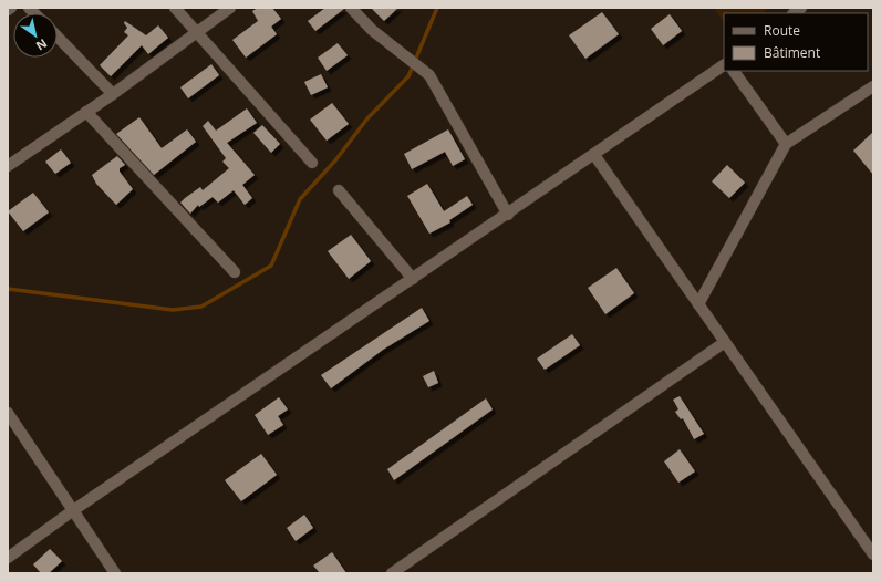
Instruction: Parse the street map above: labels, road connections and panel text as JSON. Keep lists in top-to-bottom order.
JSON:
{
  "legend": ["Route", "Bâtiment"],
  "north": "bottom right"
}
